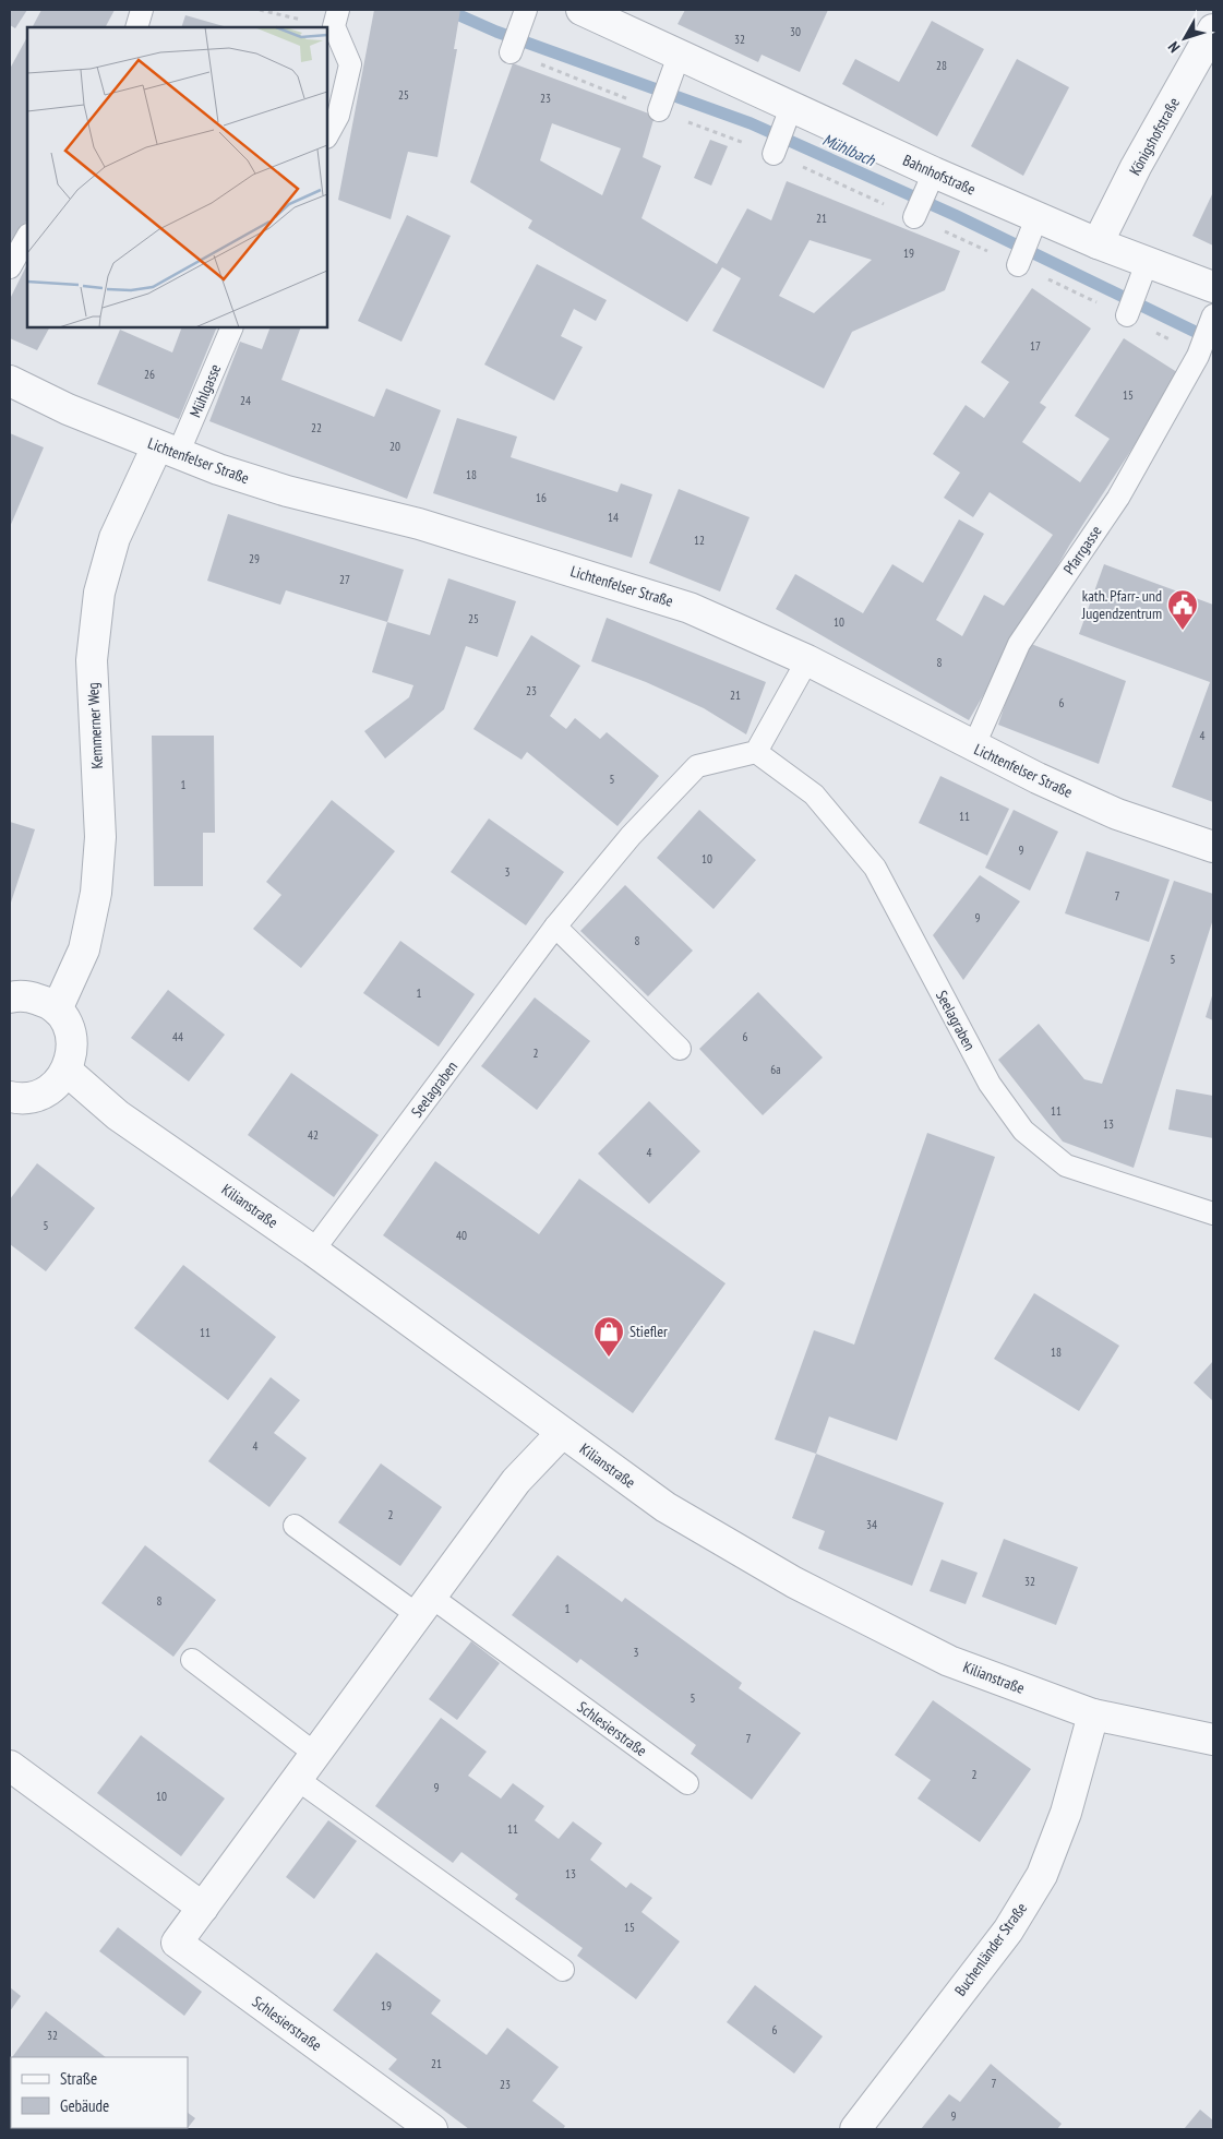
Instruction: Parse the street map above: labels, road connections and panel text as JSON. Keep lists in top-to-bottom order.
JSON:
{
  "streets": {
    "street": [
      "Königshofstraße",
      "Bahnhofstraße",
      "Lichtenfelser Straße",
      "Kemmerner Weg",
      "Kilianstraße",
      "Schlesierstraße",
      "Buchenländer Straße"
    ],
    "lane": ["Mühlgasse", "Pfarrgasse", "Seelagraben"]
  },
  "crossings": [
    ["Königshofstraße", "Bahnhofstraße"],
    ["Mühlgasse", "Lichtenfelser Straße"],
    ["Mühlgasse", "Kemmerner Weg"],
    ["Lichtenfelser Straße", "Pfarrgasse"],
    ["Lichtenfelser Straße", "Kemmerner Weg"],
    ["Seelagraben", "Kilianstraße"],
    ["Kilianstraße", "Schlesierstraße"],
    ["Kilianstraße", "Buchenländer Straße"]
  ],
  "water": ["Mühlbach"],
  "places": {
    "public building": ["kath. Pfarr- und Jugendzentrum"],
    "shop": ["Stiefler"]
  },
  "house_numbers": [
    "30",
    "32",
    "28",
    "25",
    "23",
    "21",
    "19",
    "17",
    "26",
    "15",
    "24",
    "22",
    "20",
    "18",
    "16",
    "14",
    "12",
    "29",
    "27",
    "25",
    "10",
    "8",
    "23",
    "21",
    "6",
    "4",
    "5",
    "1",
    "11",
    "9",
    "10",
    "3",
    "7",
    "9",
    "8",
    "5",
    "1",
    "44",
    "6",
    "2",
    "6a",
    "11",
    "13",
    "42",
    "4",
    "5",
    "40",
    "11",
    "18",
    "4",
    "2",
    "34",
    "32",
    "8",
    "1",
    "3",
    "5",
    "7",
    "2",
    "9",
    "10",
    "11",
    "13",
    "15",
    "19",
    "6",
    "32",
    "21",
    "7",
    "23",
    "9"
  ],
  "legend": ["Straße", "Gebäude"],
  "north": "bottom left"
}
